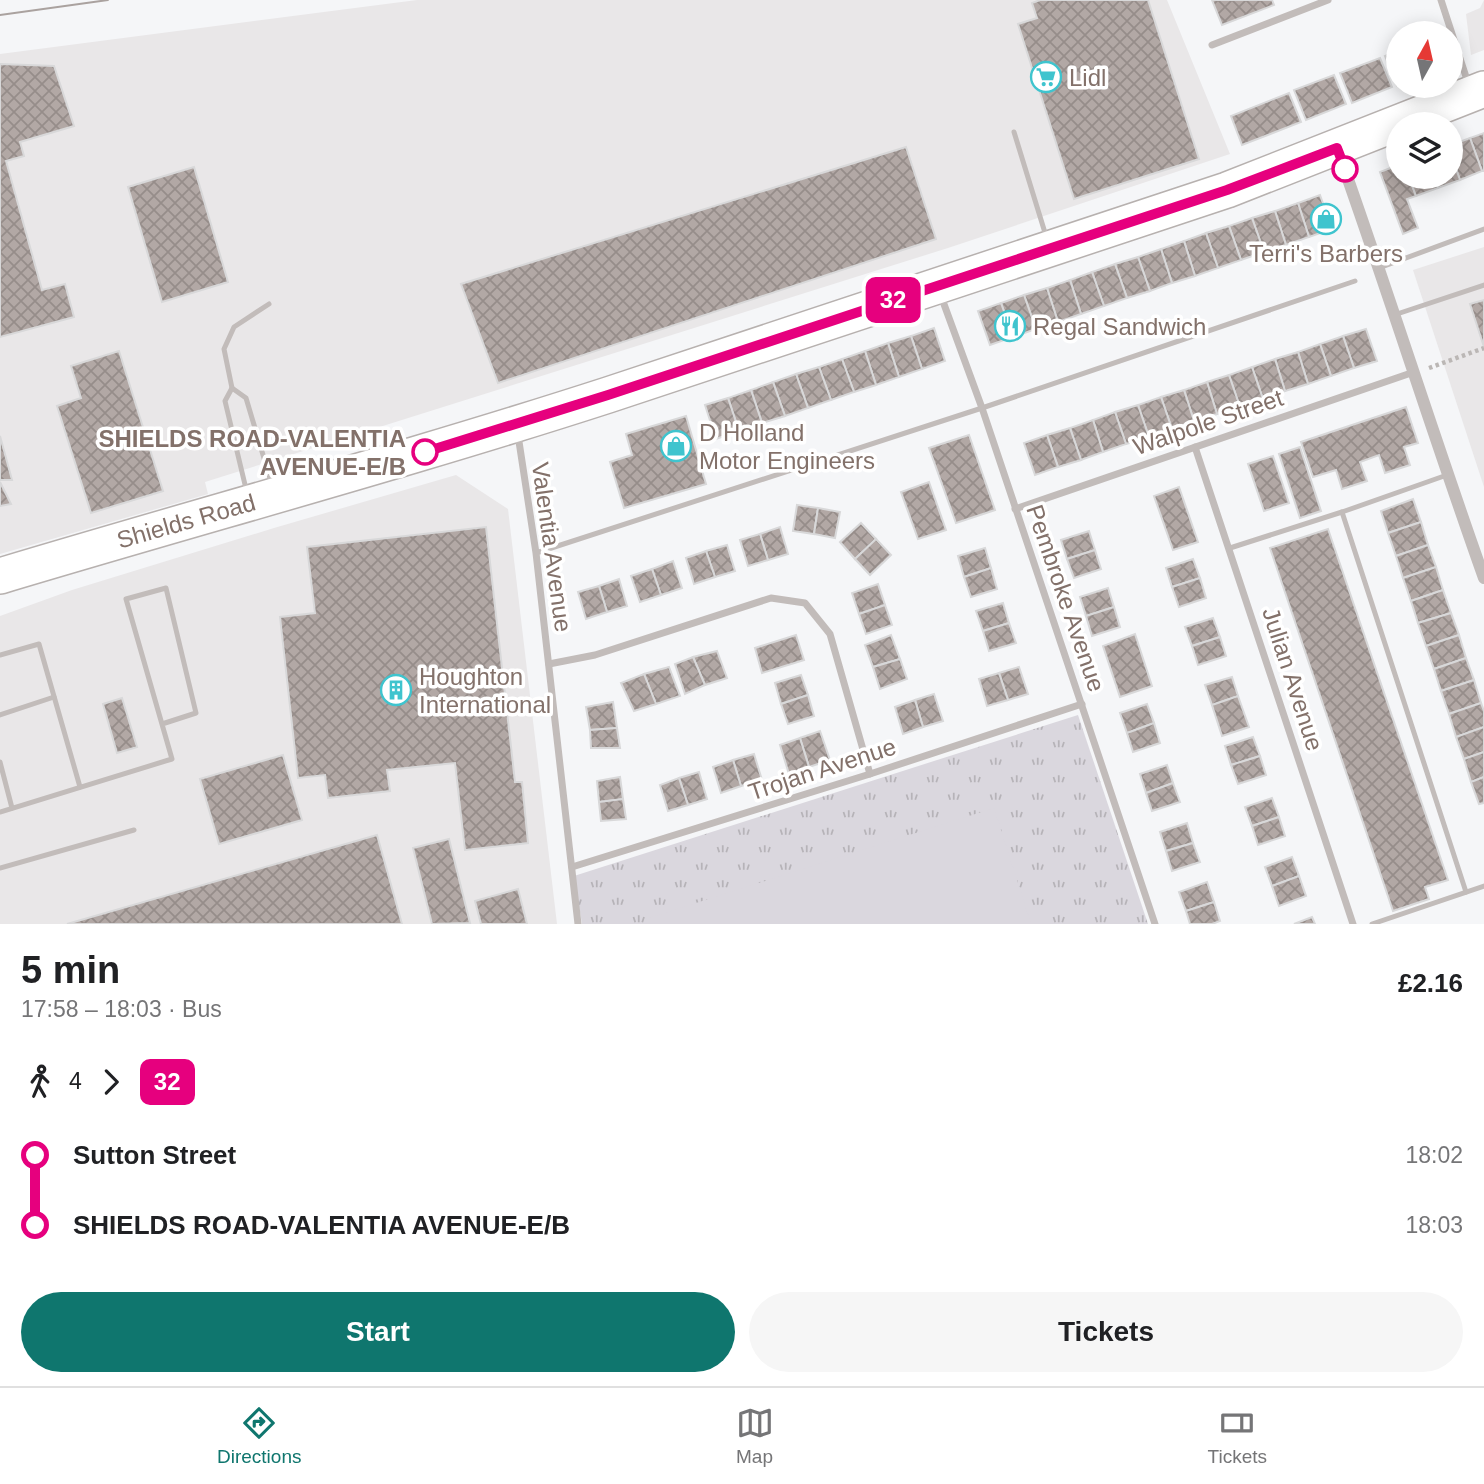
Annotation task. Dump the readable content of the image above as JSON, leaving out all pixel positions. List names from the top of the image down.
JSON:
{
  "streets": {
    "main road": ["Shields Road"],
    "street": [
      "Walpole Street",
      "Valentia Avenue",
      "Pembroke Avenue",
      "Julian Avenue",
      "Trojan Avenue"
    ]
  },
  "crossings": [
    ["Walpole Street", "Pembroke Avenue"],
    ["Walpole Street", "Julian Avenue"],
    ["Shields Road", "Valentia Avenue"],
    ["Shields Road", "Pembroke Avenue"],
    ["Valentia Avenue", "Trojan Avenue"],
    ["Pembroke Avenue", "Trojan Avenue"]
  ],
  "places": {
    "supermarket": ["Lidl"],
    "shop": ["Terri's Barbers", "D Holland Motor Engineers"],
    "restaurant": ["Regal Sandwich"],
    "other": ["SHIELDS ROAD-VALENTIA AVENUE-E/B"],
    "building": ["Houghton International"]
  },
  "lines": ["bus line 32"],
  "north": "top",
  "page": {
    "on_map": "32",
    "heading": ["5 min", "17:58 – 18:03 · Bus", "£2.16"],
    "legs": ["4", "32"],
    "list": [
      {
        "name": "Sutton Street",
        "value": "18:02"
      },
      {
        "name": "SHIELDS ROAD-VALENTIA AVENUE-E/B",
        "value": "18:03"
      }
    ],
    "buttons": ["Start", "Tickets"],
    "tabs": ["Directions", "Map", "Tickets"]
  }
}
